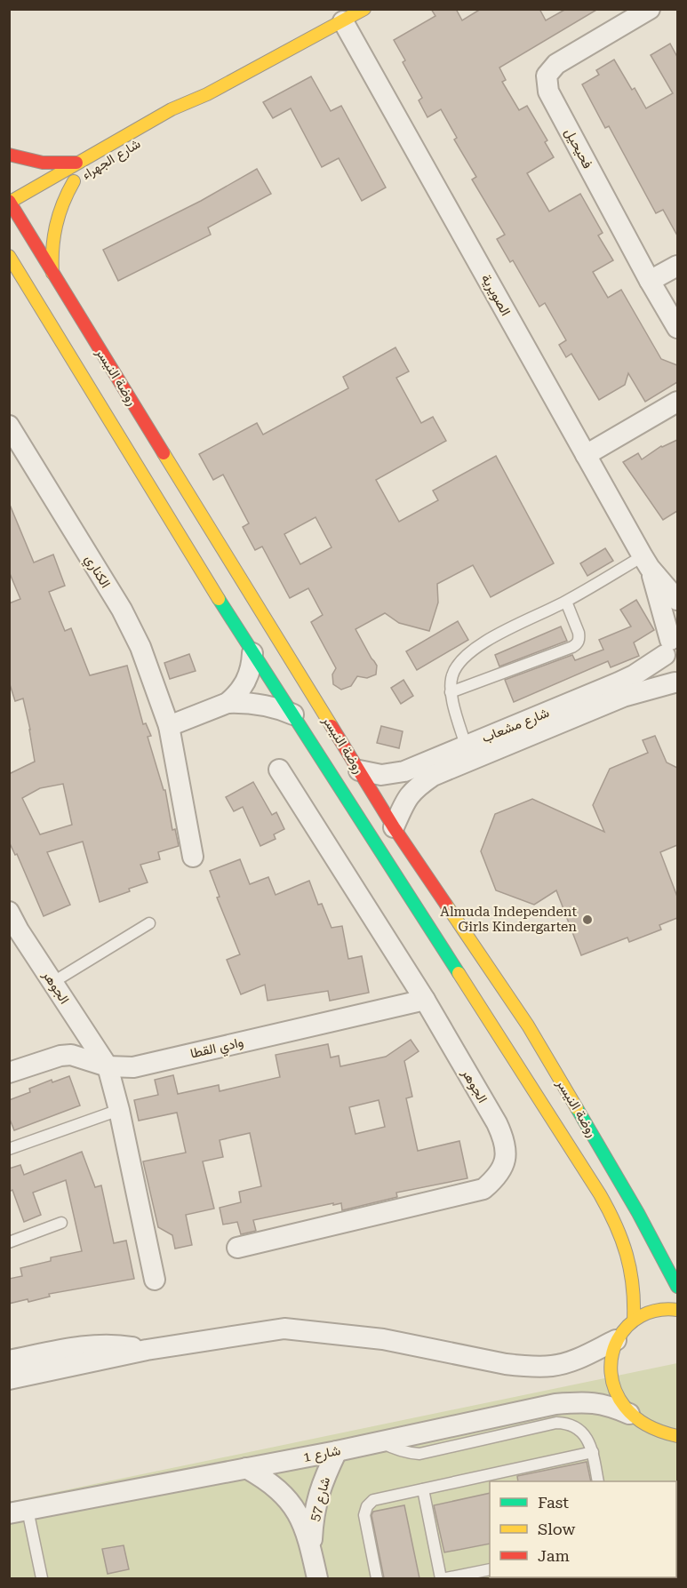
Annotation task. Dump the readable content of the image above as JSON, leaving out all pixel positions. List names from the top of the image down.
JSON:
{
  "streets": {
    "street": [
      "فحيحيل",
      "شارع الجهراء",
      "الصويرية",
      "روضة النيسر",
      "الكناري",
      "شارع مشعاب",
      "الجوهر",
      "وادي القطا",
      "شارع 1",
      "شارع 57"
    ]
  },
  "crossings": [
    ["شارع الجهراء", "الصويرية"],
    ["شارع الجهراء", "روضة النيسر"],
    ["الصويرية", "شارع مشعاب"],
    ["روضة النيسر", "شارع مشعاب"],
    ["الجوهر", "وادي القطا"],
    ["شارع 1", "شارع 57"]
  ],
  "places": ["Almuda Independent Girls Kindergarten"],
  "legend": ["Fast", "Slow", "Jam"]
}
